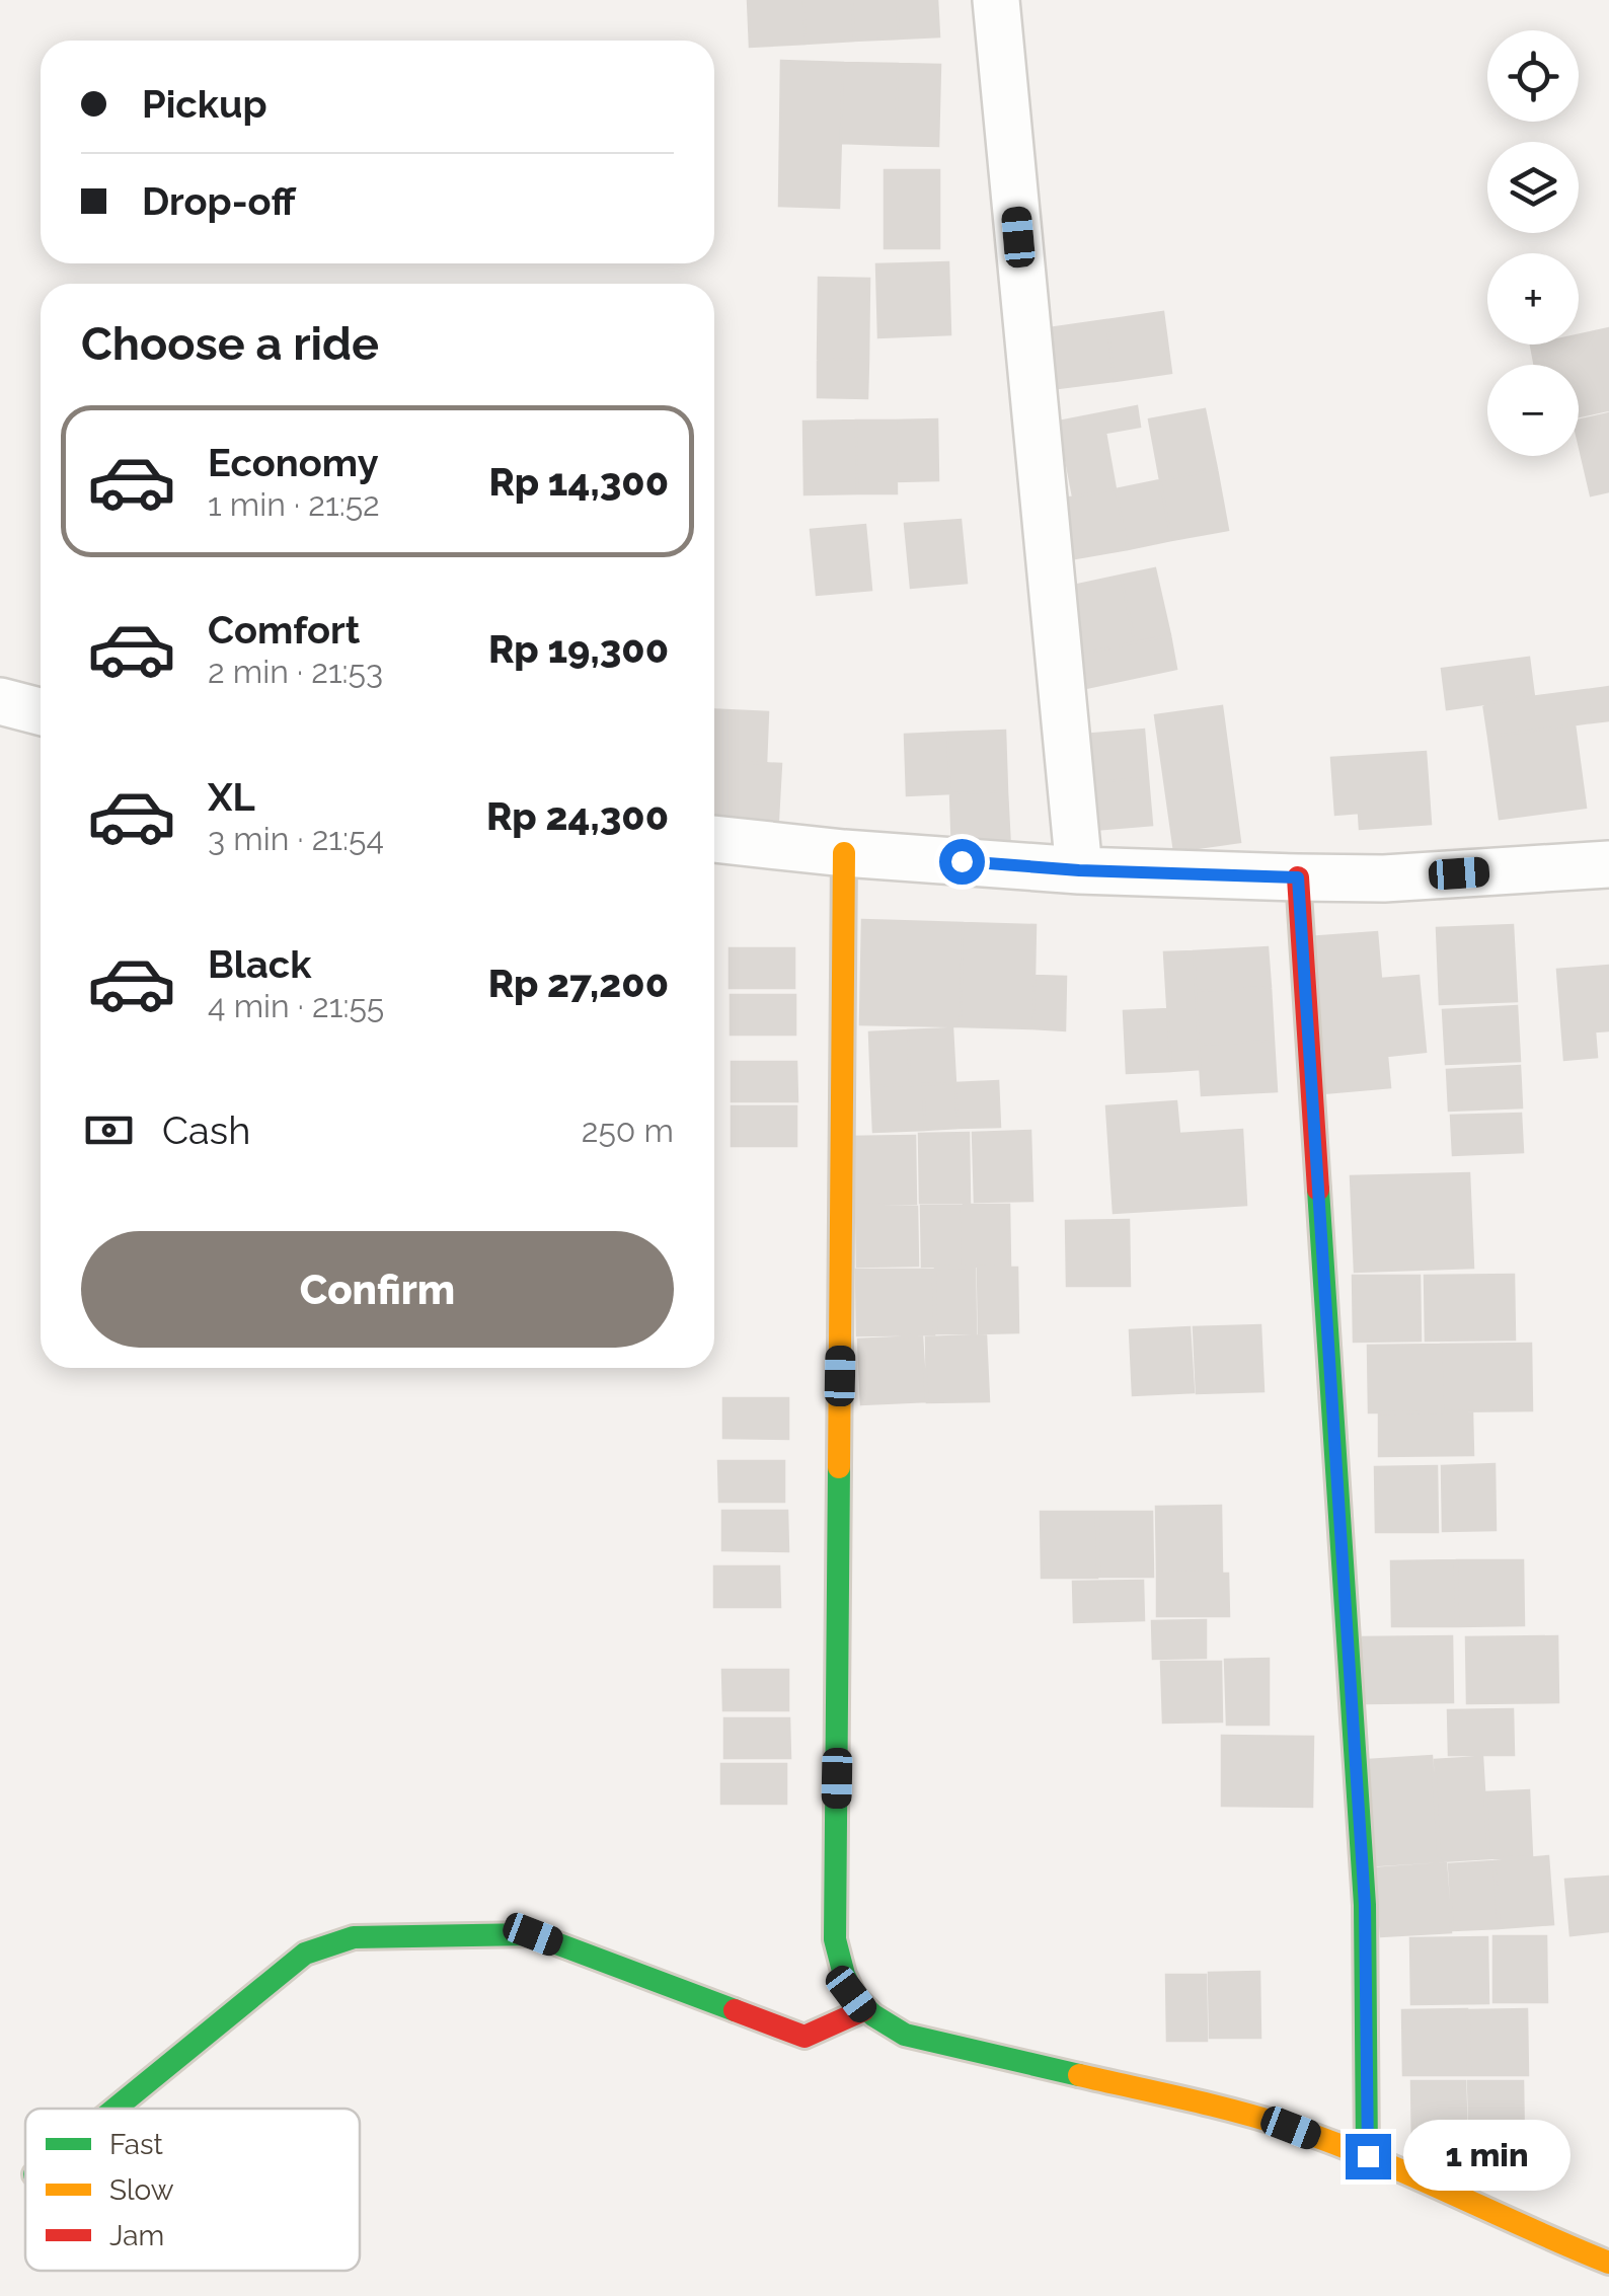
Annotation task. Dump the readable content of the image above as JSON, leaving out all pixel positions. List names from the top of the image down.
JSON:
{
  "legend": ["Fast", "Slow", "Jam"],
  "page": {
    "map_buttons": ["+", "−"],
    "banner": ["Pickup", "Drop-off"],
    "heading": "Choose a ride",
    "list": [
      {
        "name": "Economy",
        "note": "1 min · 21:52",
        "value": "Rp 14,300"
      },
      {
        "name": "Comfort",
        "note": "2 min · 21:53",
        "value": "Rp 19,300"
      },
      {
        "name": "XL",
        "note": "3 min · 21:54",
        "value": "Rp 24,300"
      },
      {
        "name": "Black",
        "note": "4 min · 21:55",
        "value": "Rp 27,200"
      }
    ],
    "pay": ["Cash", "250 m"],
    "buttons": "Confirm",
    "bubble": "1 min"
  }
}
